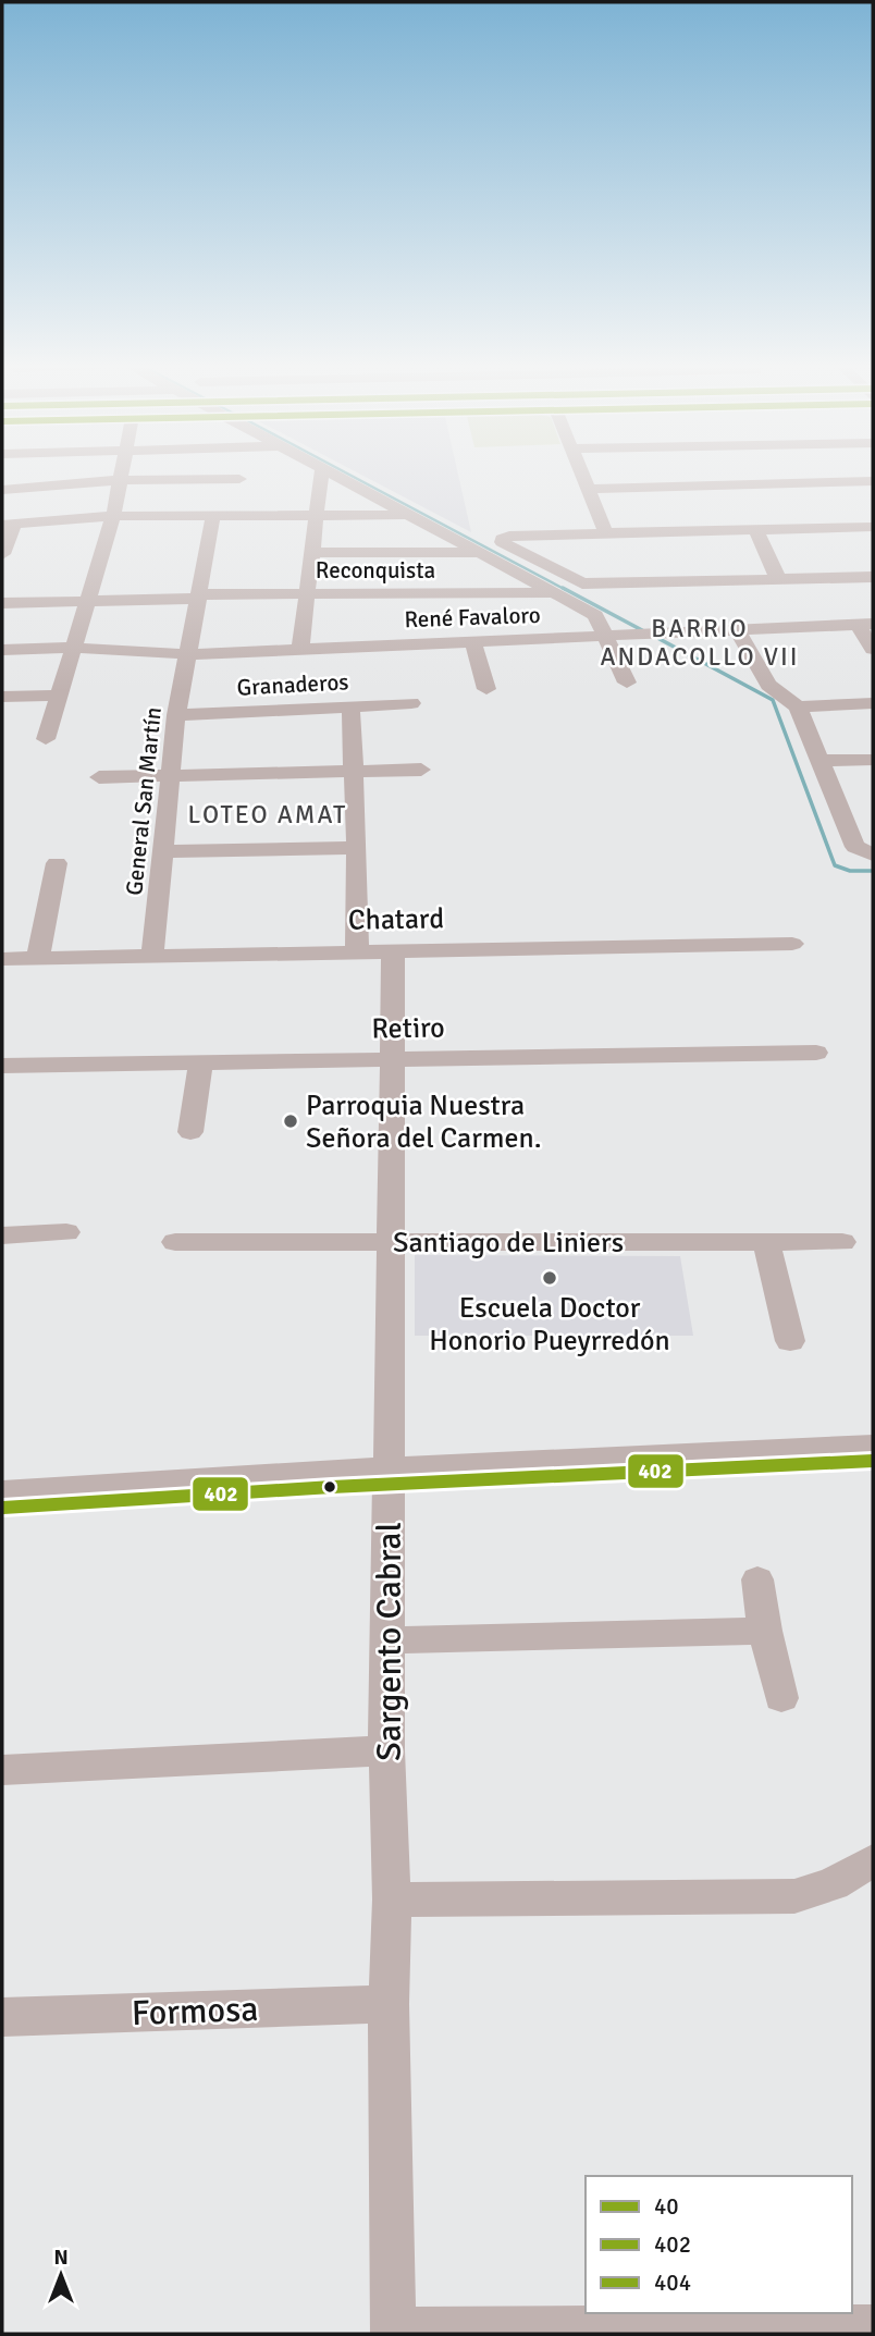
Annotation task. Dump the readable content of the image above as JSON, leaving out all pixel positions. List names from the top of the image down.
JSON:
{
  "streets": {
    "street": [
      "Reconquista",
      "René Favaloro",
      "Granaderos",
      "General San Martín",
      "Chatard",
      "Retiro",
      "Santiago de Liniers",
      "Sargento Cabral",
      "Formosa"
    ]
  },
  "crossings": [
    ["Reconquista", "General San Martín"],
    ["René Favaloro", "General San Martín"],
    ["Granaderos", "General San Martín"],
    ["General San Martín", "Chatard"],
    ["Chatard", "Sargento Cabral"],
    ["Retiro", "Sargento Cabral"],
    ["Santiago de Liniers", "Sargento Cabral"],
    ["Sargento Cabral", "Formosa"]
  ],
  "districts": ["BARRIO ANDACOLLO VII", "LOTEO AMAT"],
  "places": ["Parroquia Nuestra Señora del Carmen.", "Escuela Doctor Honorio Pueyrredón"],
  "lines": ["transit line 402"],
  "legend": ["40", "402", "404"],
  "north": "top"
}
